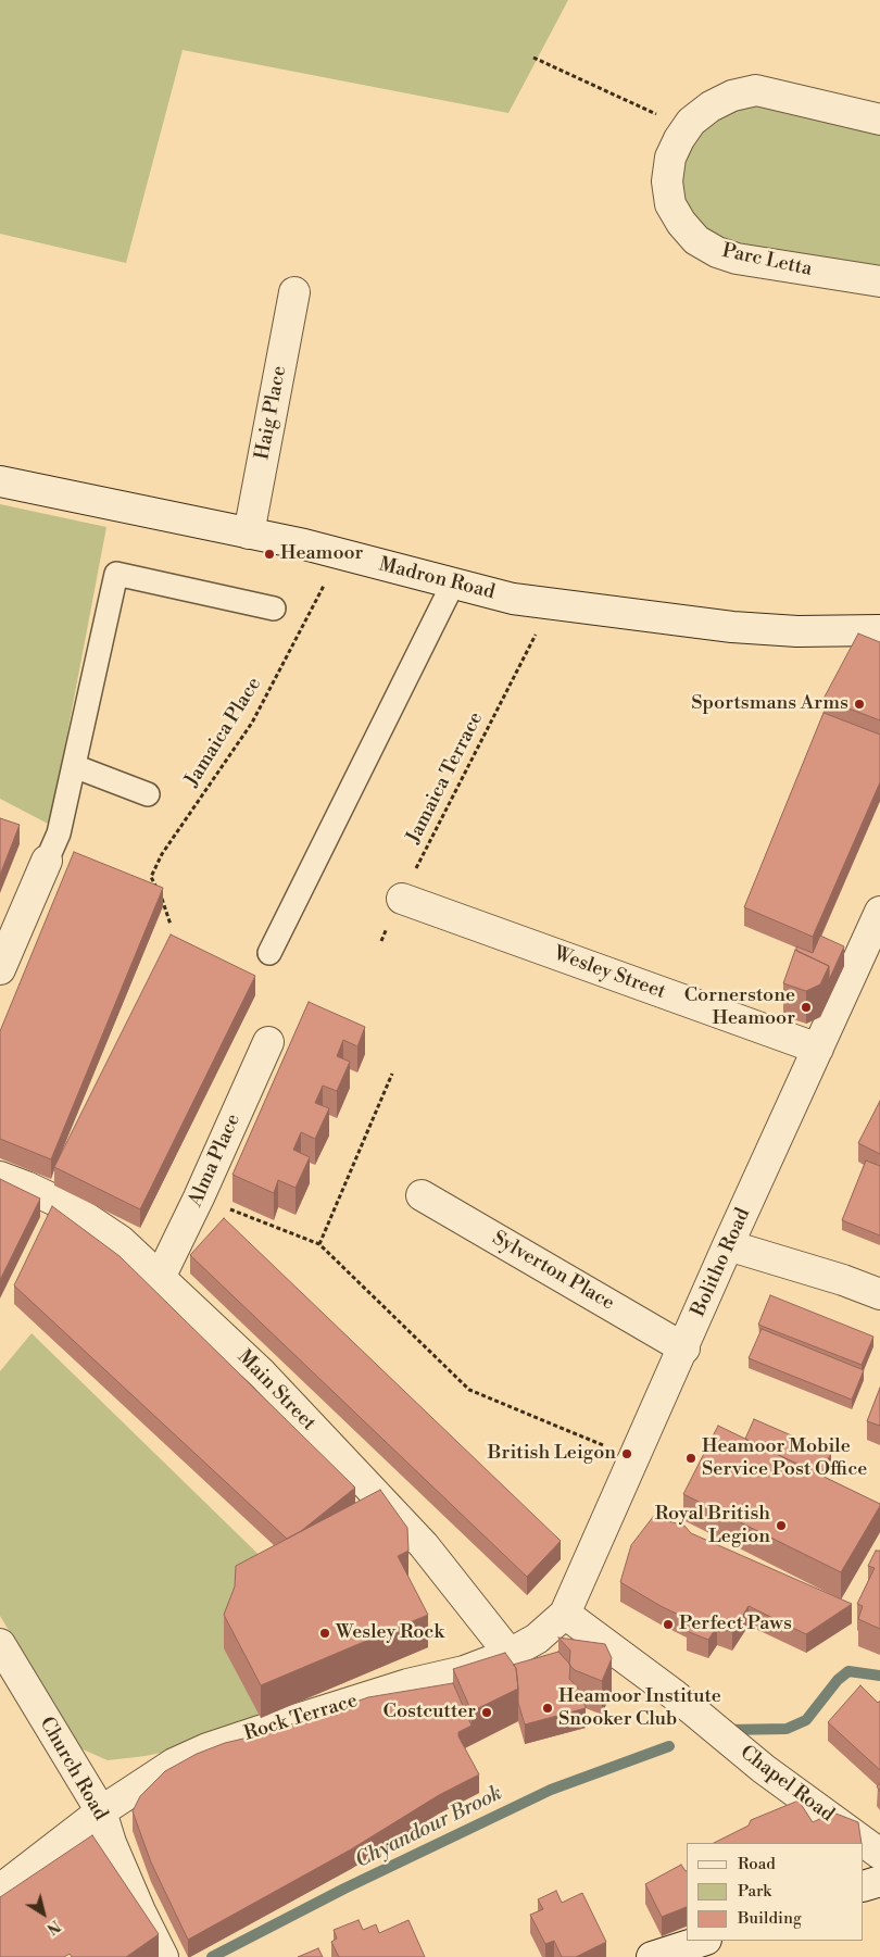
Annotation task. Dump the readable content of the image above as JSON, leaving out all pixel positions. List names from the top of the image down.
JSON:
{
  "streets": {
    "street": [
      "Parc Letta",
      "Haig Place",
      "Madron Road",
      "Wesley Street",
      "Alma Place",
      "Bolitho Road",
      "Sylverton Place",
      "Main Street",
      "Rock Terrace",
      "Church Road",
      "Chapel Road"
    ],
    "path": ["Jamaica Place", "Jamaica Terrace"]
  },
  "crossings": [
    ["Haig Place", "Madron Road"],
    ["Madron Road", "Jamaica Place"],
    ["Jamaica Terrace", "Wesley Street"],
    ["Wesley Street", "Bolitho Road"],
    ["Alma Place", "Main Street"],
    ["Bolitho Road", "Sylverton Place"],
    ["Bolitho Road", "Rock Terrace"],
    ["Bolitho Road", "Chapel Road"],
    ["Main Street", "Rock Terrace"],
    ["Rock Terrace", "Church Road"],
    ["Rock Terrace", "Chapel Road"]
  ],
  "water": ["Chyandour Brook"],
  "places": [
    "Heamoor",
    "Sportsmans Arms",
    "Cornerstone Heamoor",
    "British Leigon",
    "Heamoor Mobile Service Post Office",
    "Royal British Legion",
    "Perfect Paws",
    "Wesley Rock",
    "Heamoor Institute Snooker Club",
    "Costcutter"
  ],
  "legend": ["Road", "Park", "Building"],
  "north": "bottom right"
}
